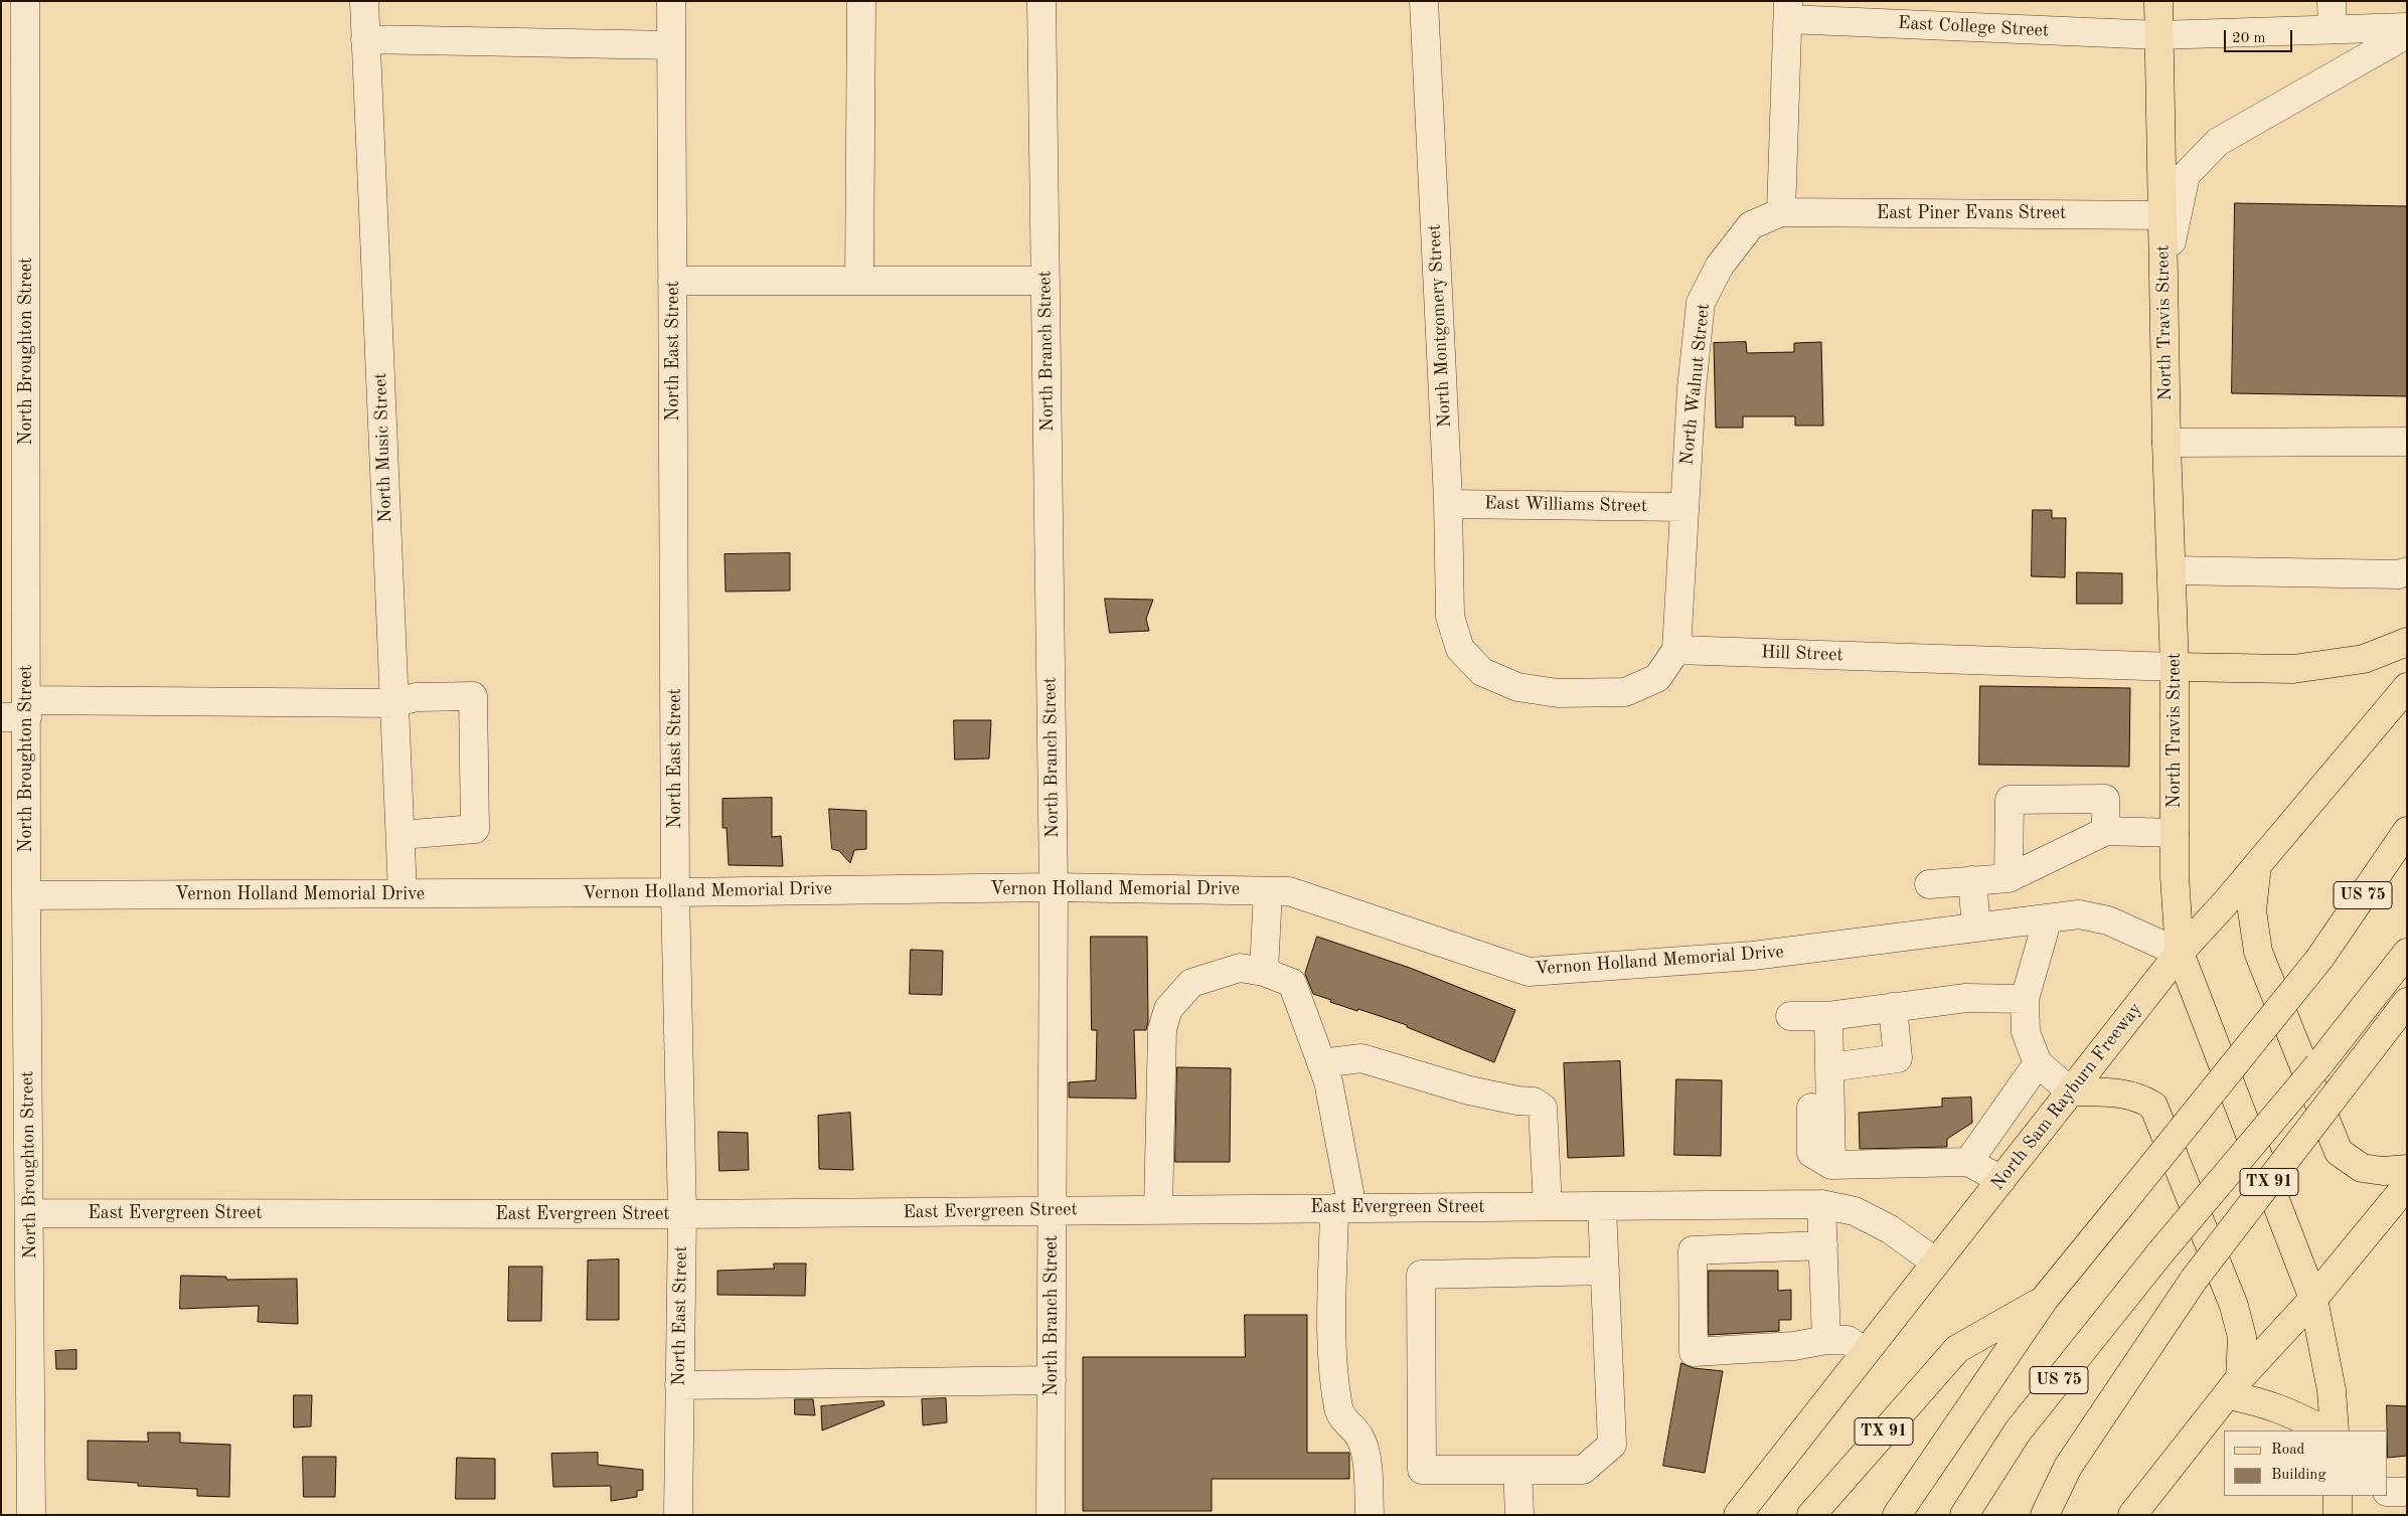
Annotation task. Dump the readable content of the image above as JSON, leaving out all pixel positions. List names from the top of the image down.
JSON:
{
  "streets": {
    "main road": [
      "North Travis Street",
      "US 75",
      "North Sam Rayburn Freeway",
      "TX 91"
    ],
    "street": [
      "East College Street",
      "East Piner Evans Street",
      "North Montgomery Street",
      "North Broughton Street",
      "North East Street",
      "North Branch Street",
      "North Walnut Street",
      "North Music Street",
      "East Williams Street",
      "Hill Street",
      "Vernon Holland Memorial Drive",
      "East Evergreen Street"
    ]
  },
  "crossings": [
    ["East College Street", "North Travis Street"],
    ["East Piner Evans Street", "North Travis Street"],
    ["East Piner Evans Street", "North Walnut Street"],
    ["North Travis Street", "Hill Street"],
    ["North Travis Street", "Vernon Holland Memorial Drive"],
    ["North Travis Street", "North Sam Rayburn Freeway"],
    ["North Montgomery Street", "North Walnut Street"],
    ["North Montgomery Street", "East Williams Street"],
    ["North Montgomery Street", "Hill Street"],
    ["North Broughton Street", "Vernon Holland Memorial Drive"],
    ["North Broughton Street", "East Evergreen Street"],
    ["North East Street", "Vernon Holland Memorial Drive"],
    ["North East Street", "East Evergreen Street"],
    ["North Branch Street", "Vernon Holland Memorial Drive"],
    ["North Branch Street", "East Evergreen Street"],
    ["North Walnut Street", "East Williams Street"],
    ["North Walnut Street", "Hill Street"],
    ["North Music Street", "Vernon Holland Memorial Drive"],
    ["Vernon Holland Memorial Drive", "North Sam Rayburn Freeway"],
    ["US 75", "TX 91"],
    ["North Sam Rayburn Freeway", "East Evergreen Street"]
  ],
  "legend": ["Road", "Building"],
  "scale_bar": "20 m"
}
